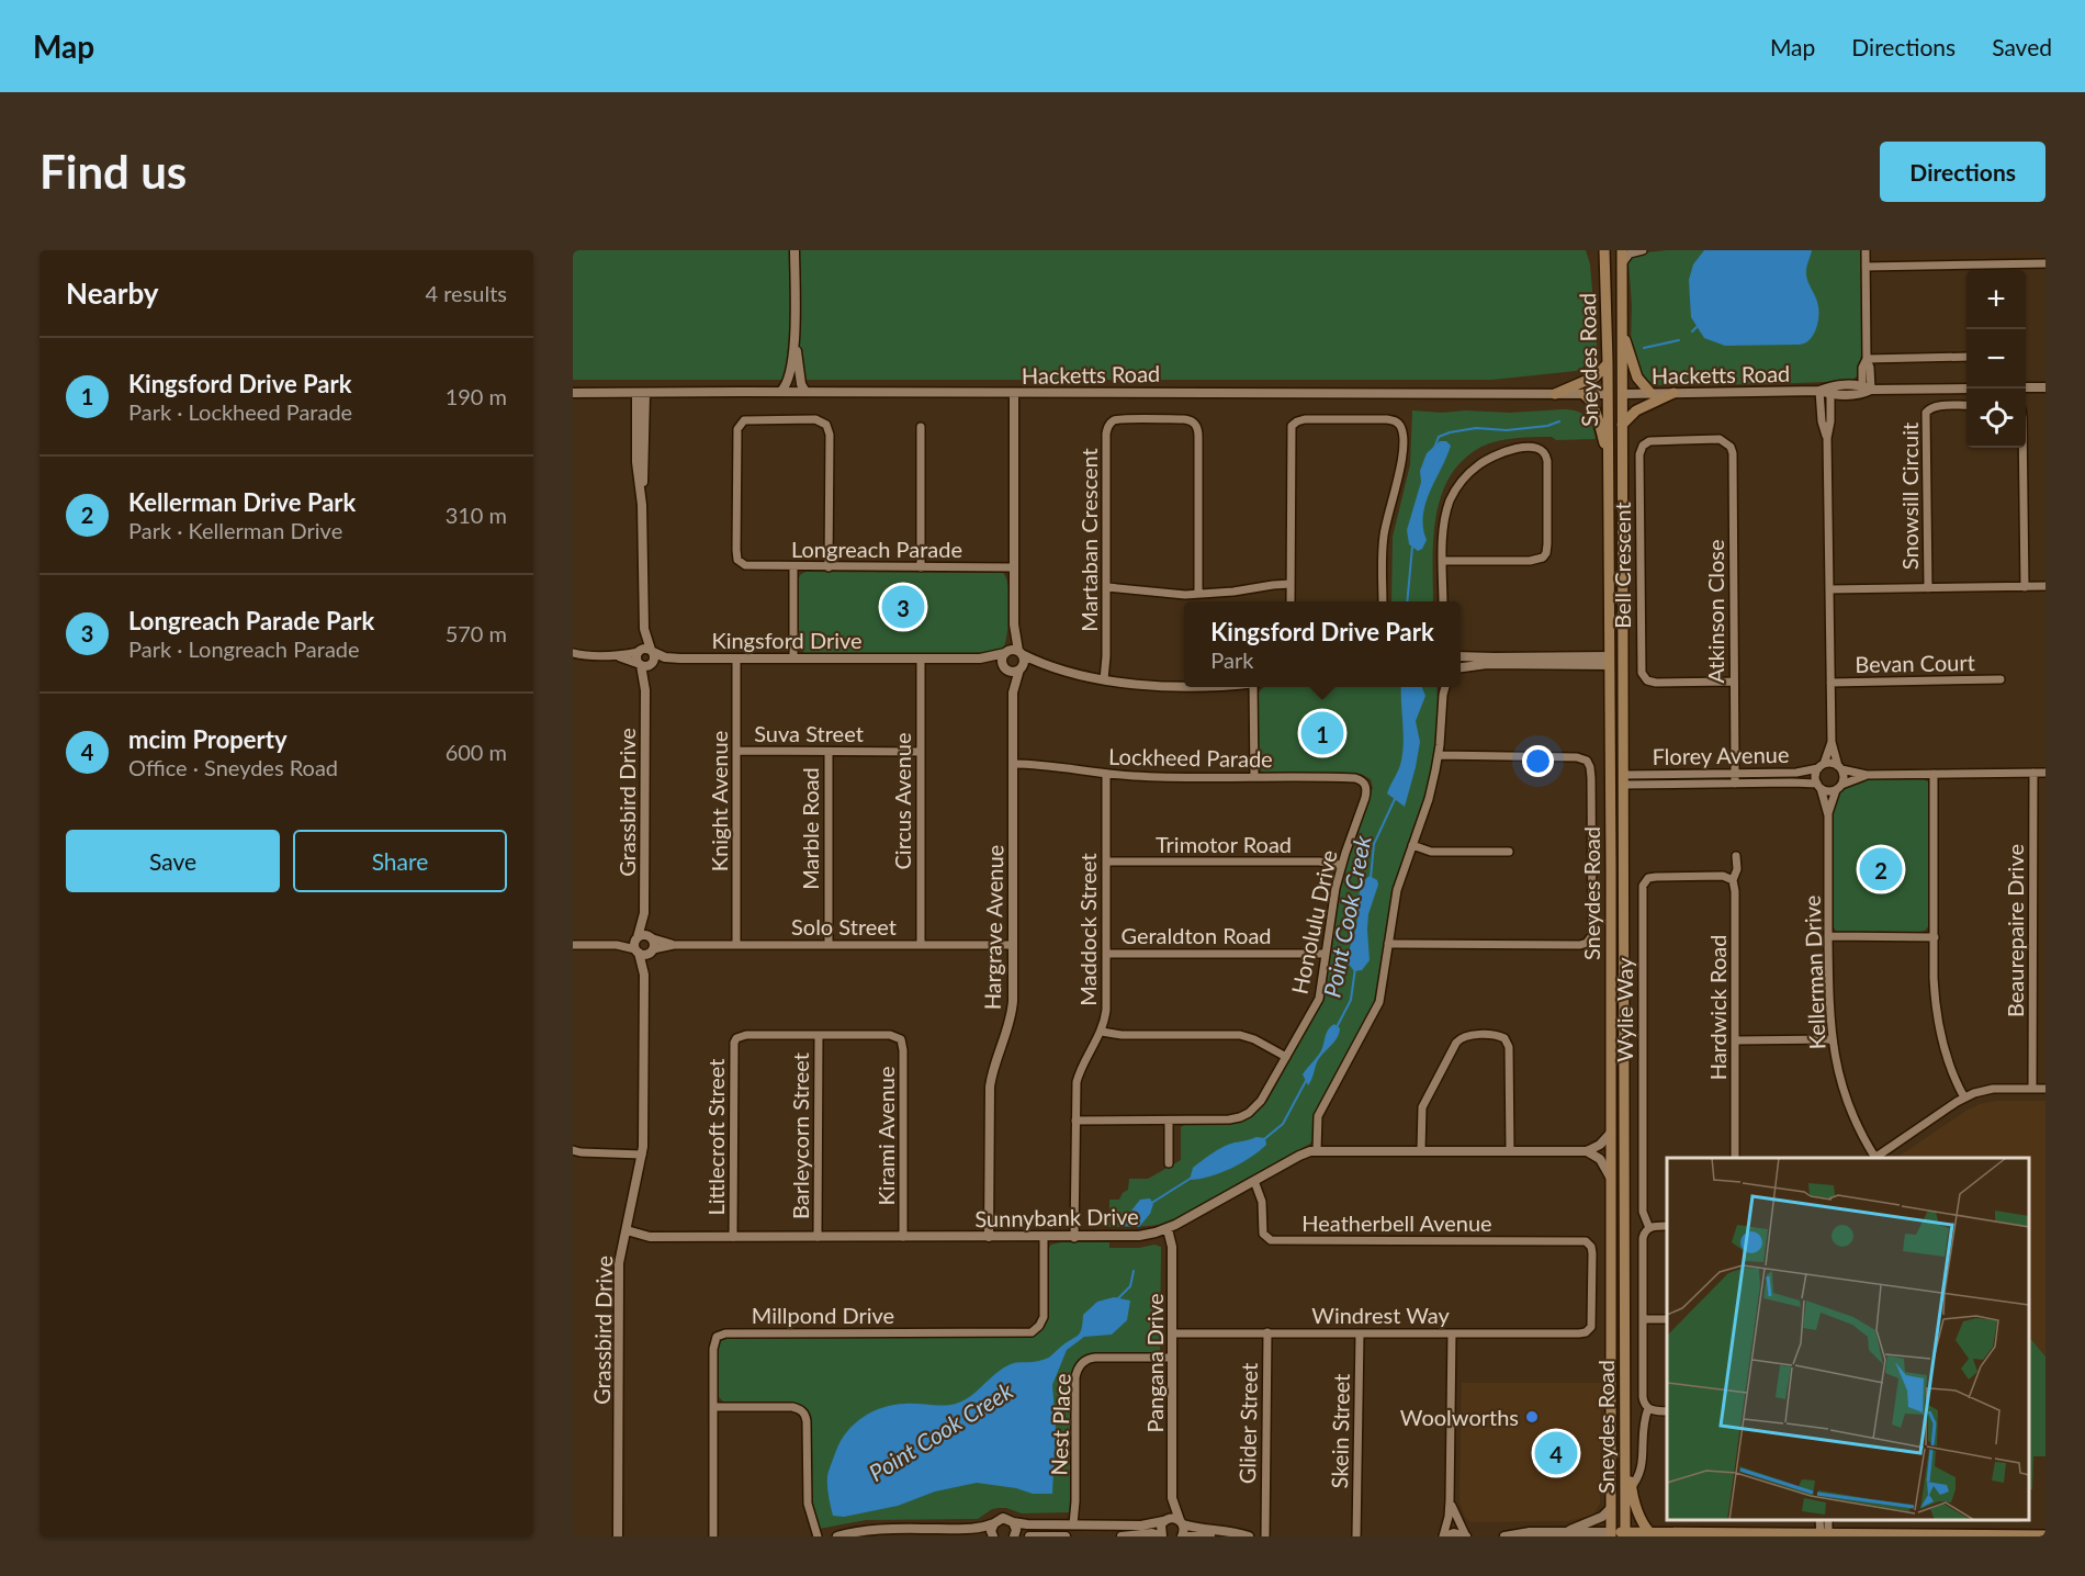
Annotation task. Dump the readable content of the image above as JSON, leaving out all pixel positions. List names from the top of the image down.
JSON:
{
  "streets": {
    "main road": ["Sneydes Road"],
    "street": [
      "Hacketts Road",
      "Snowsill Circuit",
      "Martaban Crescent",
      "Longreach Parade",
      "Bell Crescent",
      "Atkinson Close",
      "Kingsford Drive",
      "Bevan Court",
      "Suva Street",
      "Florey Avenue",
      "Lockheed Parade",
      "Knight Avenue",
      "Circus Avenue",
      "Grassbird Drive",
      "Marble Road",
      "Trimotor Road",
      "Honolulu Drive",
      "Solo Street",
      "Hargrave Avenue",
      "Maddock Street",
      "Beaurepaire Drive",
      "Geraldton Road",
      "Kellerman Drive",
      "Hardwick Road",
      "Wylie Way",
      "Barleycorn Street",
      "Kirami Avenue",
      "Littlecroft Street",
      "Sunnybank Drive",
      "Heatherbell Avenue",
      "Millpond Drive",
      "Windrest Way",
      "Pangana Drive",
      "Glider Street",
      "Nest Place",
      "Skein Street"
    ]
  },
  "crossings": [
    ["Sneydes Road", "Hacketts Road"],
    ["Sneydes Road", "Florey Avenue"],
    ["Hacketts Road", "Grassbird Drive"],
    ["Bell Crescent", "Atkinson Close"],
    ["Atkinson Close", "Florey Avenue"],
    ["Kingsford Drive", "Knight Avenue"],
    ["Kingsford Drive", "Circus Avenue"],
    ["Kingsford Drive", "Grassbird Drive"],
    ["Kingsford Drive", "Hargrave Avenue"],
    ["Suva Street", "Knight Avenue"],
    ["Suva Street", "Circus Avenue"],
    ["Suva Street", "Marble Road"],
    ["Florey Avenue", "Kellerman Drive"],
    ["Lockheed Parade", "Honolulu Drive"],
    ["Lockheed Parade", "Hargrave Avenue"],
    ["Lockheed Parade", "Maddock Street"],
    ["Knight Avenue", "Solo Street"],
    ["Circus Avenue", "Solo Street"],
    ["Grassbird Drive", "Solo Street"],
    ["Grassbird Drive", "Sunnybank Drive"],
    ["Marble Road", "Solo Street"],
    ["Trimotor Road", "Honolulu Drive"],
    ["Trimotor Road", "Maddock Street"],
    ["Honolulu Drive", "Maddock Street"],
    ["Honolulu Drive", "Geraldton Road"],
    ["Solo Street", "Hargrave Avenue"],
    ["Hargrave Avenue", "Sunnybank Drive"],
    ["Maddock Street", "Geraldton Road"],
    ["Maddock Street", "Sunnybank Drive"],
    ["Hardwick Road", "Wylie Way"],
    ["Barleycorn Street", "Kirami Avenue"],
    ["Barleycorn Street", "Littlecroft Street"],
    ["Barleycorn Street", "Sunnybank Drive"],
    ["Kirami Avenue", "Littlecroft Street"],
    ["Kirami Avenue", "Sunnybank Drive"],
    ["Littlecroft Street", "Sunnybank Drive"],
    ["Sunnybank Drive", "Heatherbell Avenue"],
    ["Sunnybank Drive", "Millpond Drive"],
    ["Sunnybank Drive", "Pangana Drive"],
    ["Heatherbell Avenue", "Windrest Way"],
    ["Windrest Way", "Pangana Drive"],
    ["Windrest Way", "Glider Street"],
    ["Windrest Way", "Skein Street"],
    ["Pangana Drive", "Nest Place"]
  ],
  "water": ["Point Cook Creek"],
  "places": ["Woolworths"],
  "page": {
    "header": "Map",
    "nav": ["Map", "Directions", "Saved"],
    "buttons": [
      "Directions",
      ["Save", "Share"]
    ],
    "title": "Find us",
    "heading": ["Nearby", "4 results"],
    "map_buttons": ["+", "−"],
    "list": [
      {
        "mark": "1",
        "name": "Kingsford Drive Park",
        "note": "Park · Lockheed Parade",
        "value": "190 m"
      },
      {
        "mark": "2",
        "name": "Kellerman Drive Park",
        "note": "Park · Kellerman Drive",
        "value": "310 m"
      },
      {
        "mark": "3",
        "name": "Longreach Parade Park",
        "note": "Park · Longreach Parade",
        "value": "570 m"
      },
      {
        "mark": "4",
        "name": "mcim Property",
        "note": "Office · Sneydes Road",
        "value": "600 m"
      }
    ],
    "pins": [
      "3",
      "1",
      "2",
      "4"
    ],
    "popup": ["Kingsford Drive Park", "Park"]
  }
}
